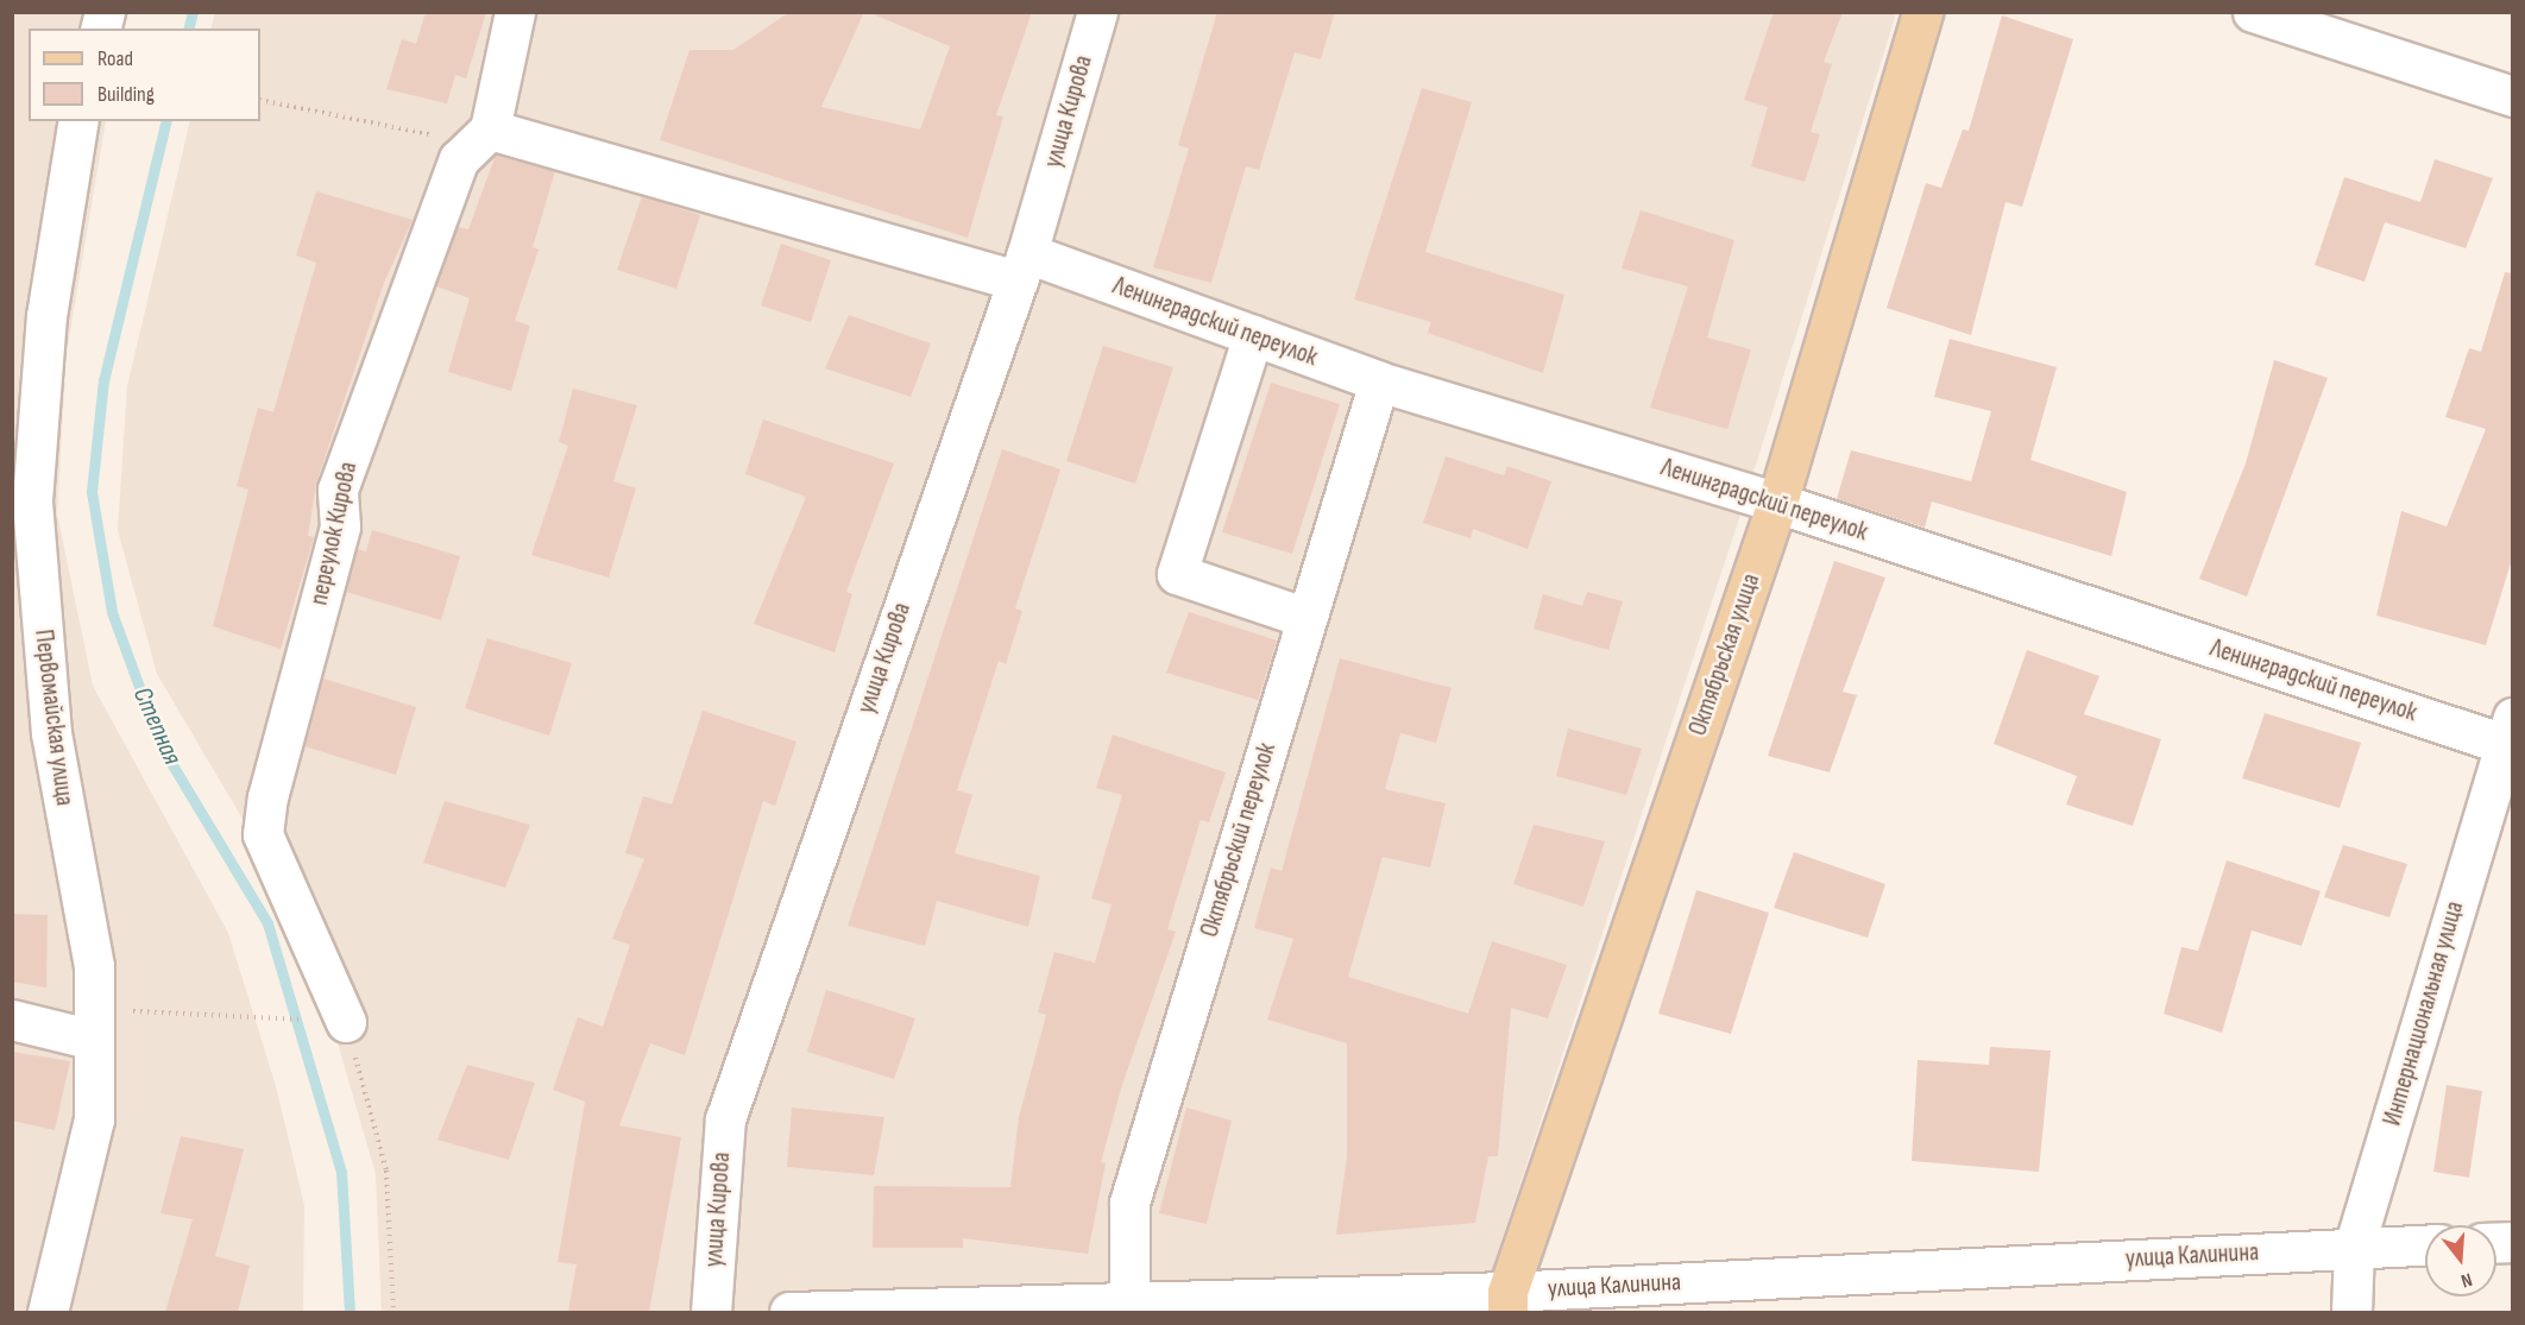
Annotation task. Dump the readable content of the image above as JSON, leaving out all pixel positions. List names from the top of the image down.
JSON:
{
  "streets": {
    "main road": ["Октябрьская улица"],
    "street": [
      "улица Кирова",
      "Ленинградский переулок",
      "переулок Кирова",
      "Первомайская улица",
      "Октябрьский переулок",
      "Интернациональная улица",
      "улица Калинина"
    ]
  },
  "crossings": [
    ["улица Кирова", "Ленинградский переулок"],
    ["Ленинградский переулок", "переулок Кирова"],
    ["Ленинградский переулок", "Октябрьская улица"],
    ["Ленинградский переулок", "Октябрьский переулок"],
    ["Ленинградский переулок", "Интернациональная улица"],
    ["Октябрьская улица", "улица Калинина"],
    ["Октябрьский переулок", "улица Калинина"],
    ["Интернациональная улица", "улица Калинина"]
  ],
  "water": ["Степная"],
  "legend": ["Road", "Building"],
  "north": "bottom"
}
